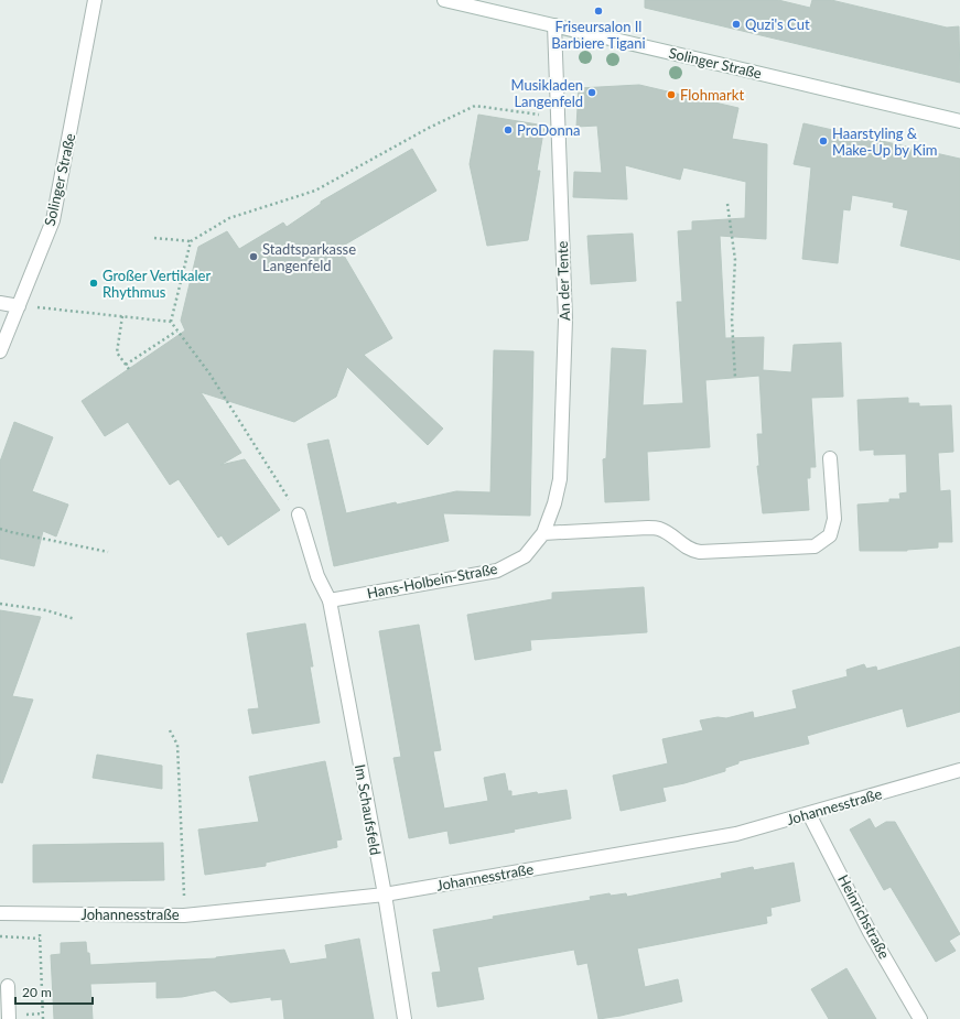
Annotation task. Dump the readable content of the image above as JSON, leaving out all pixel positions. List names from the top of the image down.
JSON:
{
  "streets": {
    "street": [
      "Solinger Straße",
      "An der Tente",
      "Hans-Holbein-Straße",
      "Johannesstraße",
      "Im Schaufsfeld",
      "Heinrichstraße"
    ]
  },
  "crossings": [
    ["Solinger Straße", "An der Tente"],
    ["An der Tente", "Hans-Holbein-Straße"],
    ["Hans-Holbein-Straße", "Im Schaufsfeld"],
    ["Johannesstraße", "Im Schaufsfeld"],
    ["Johannesstraße", "Heinrichstraße"]
  ],
  "places": [
    "Friseursalon Il Barbiere Tigani",
    "Quzi's Cut",
    "Musikladen Langenfeld",
    "Flohmarkt",
    "ProDonna",
    "Haarstyling & Make-Up by Kim",
    "Stadtsparkasse Langenfeld",
    "Großer Vertikaler Rhythmus"
  ],
  "scale_bar": "20 m"
}
